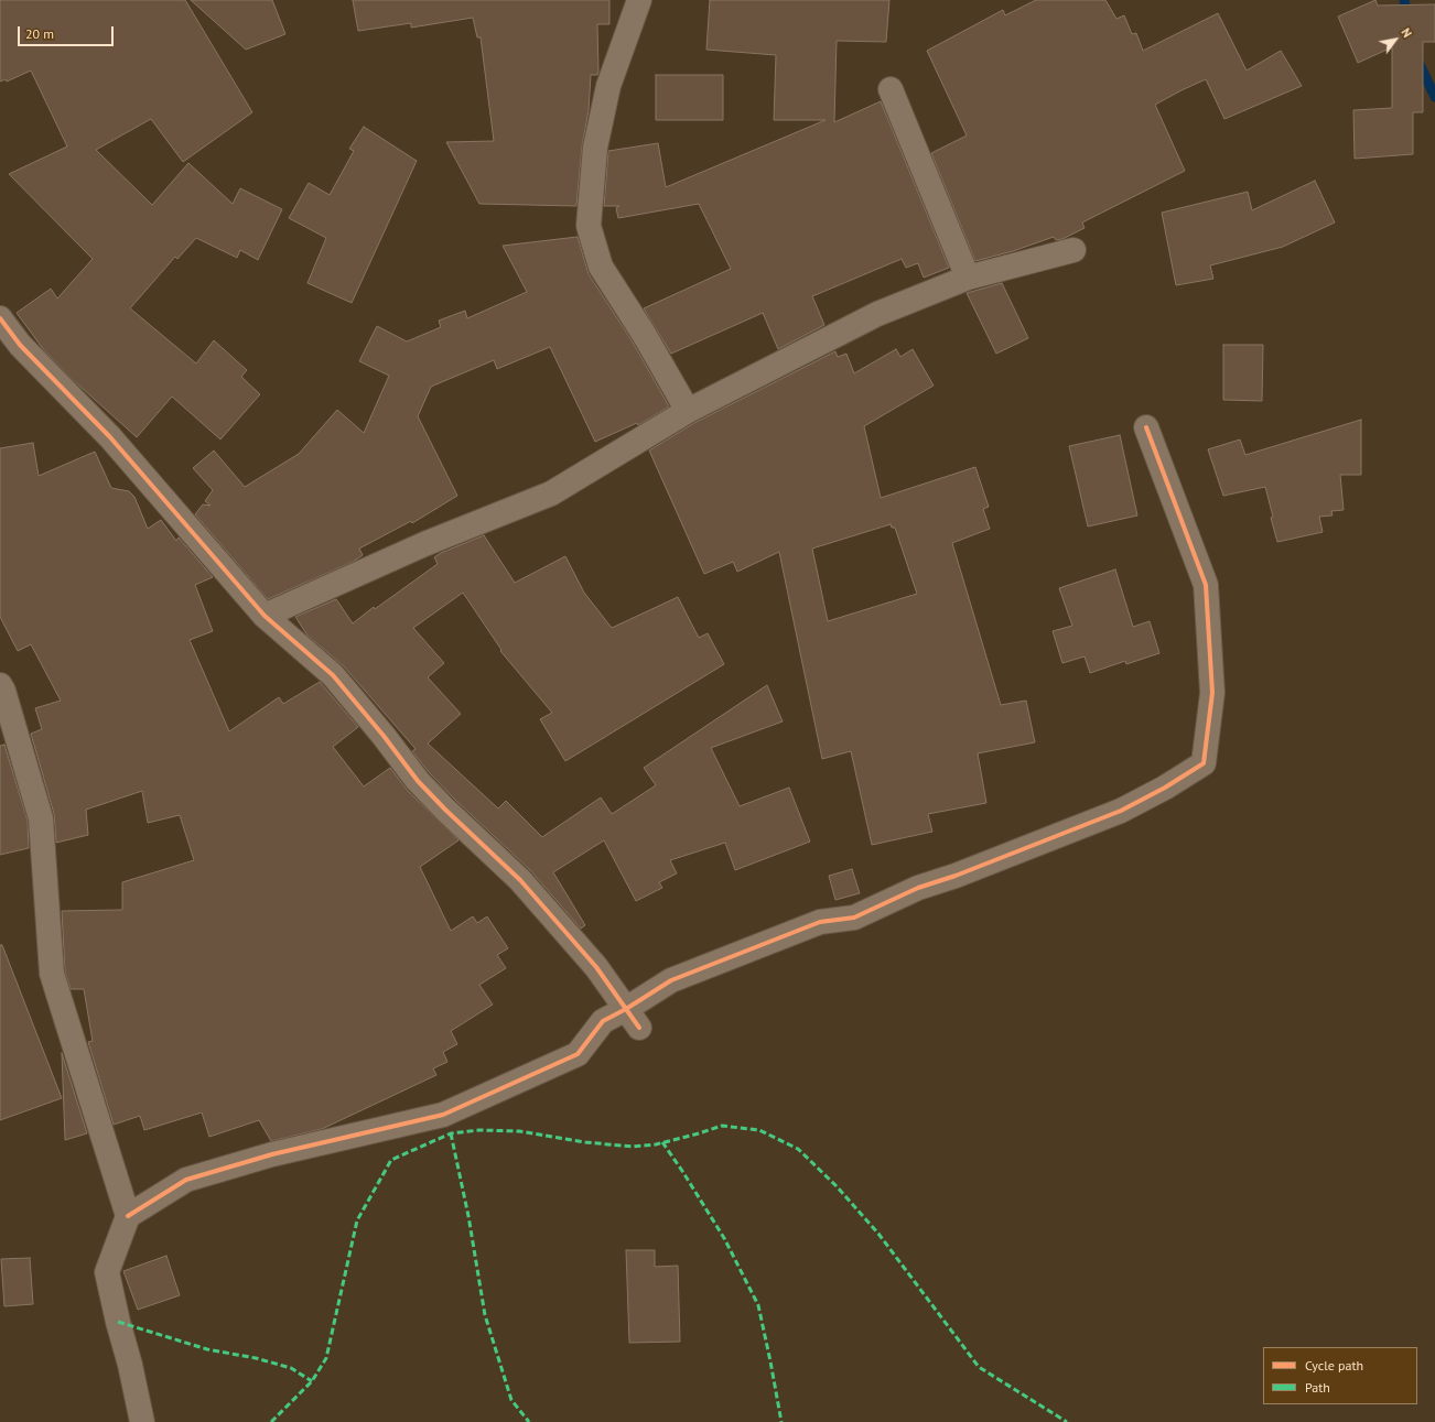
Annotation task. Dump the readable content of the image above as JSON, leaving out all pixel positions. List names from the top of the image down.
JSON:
{
  "legend": ["Cycle path", "Path"],
  "scale_bar": "20 m",
  "north": "top right"
}
